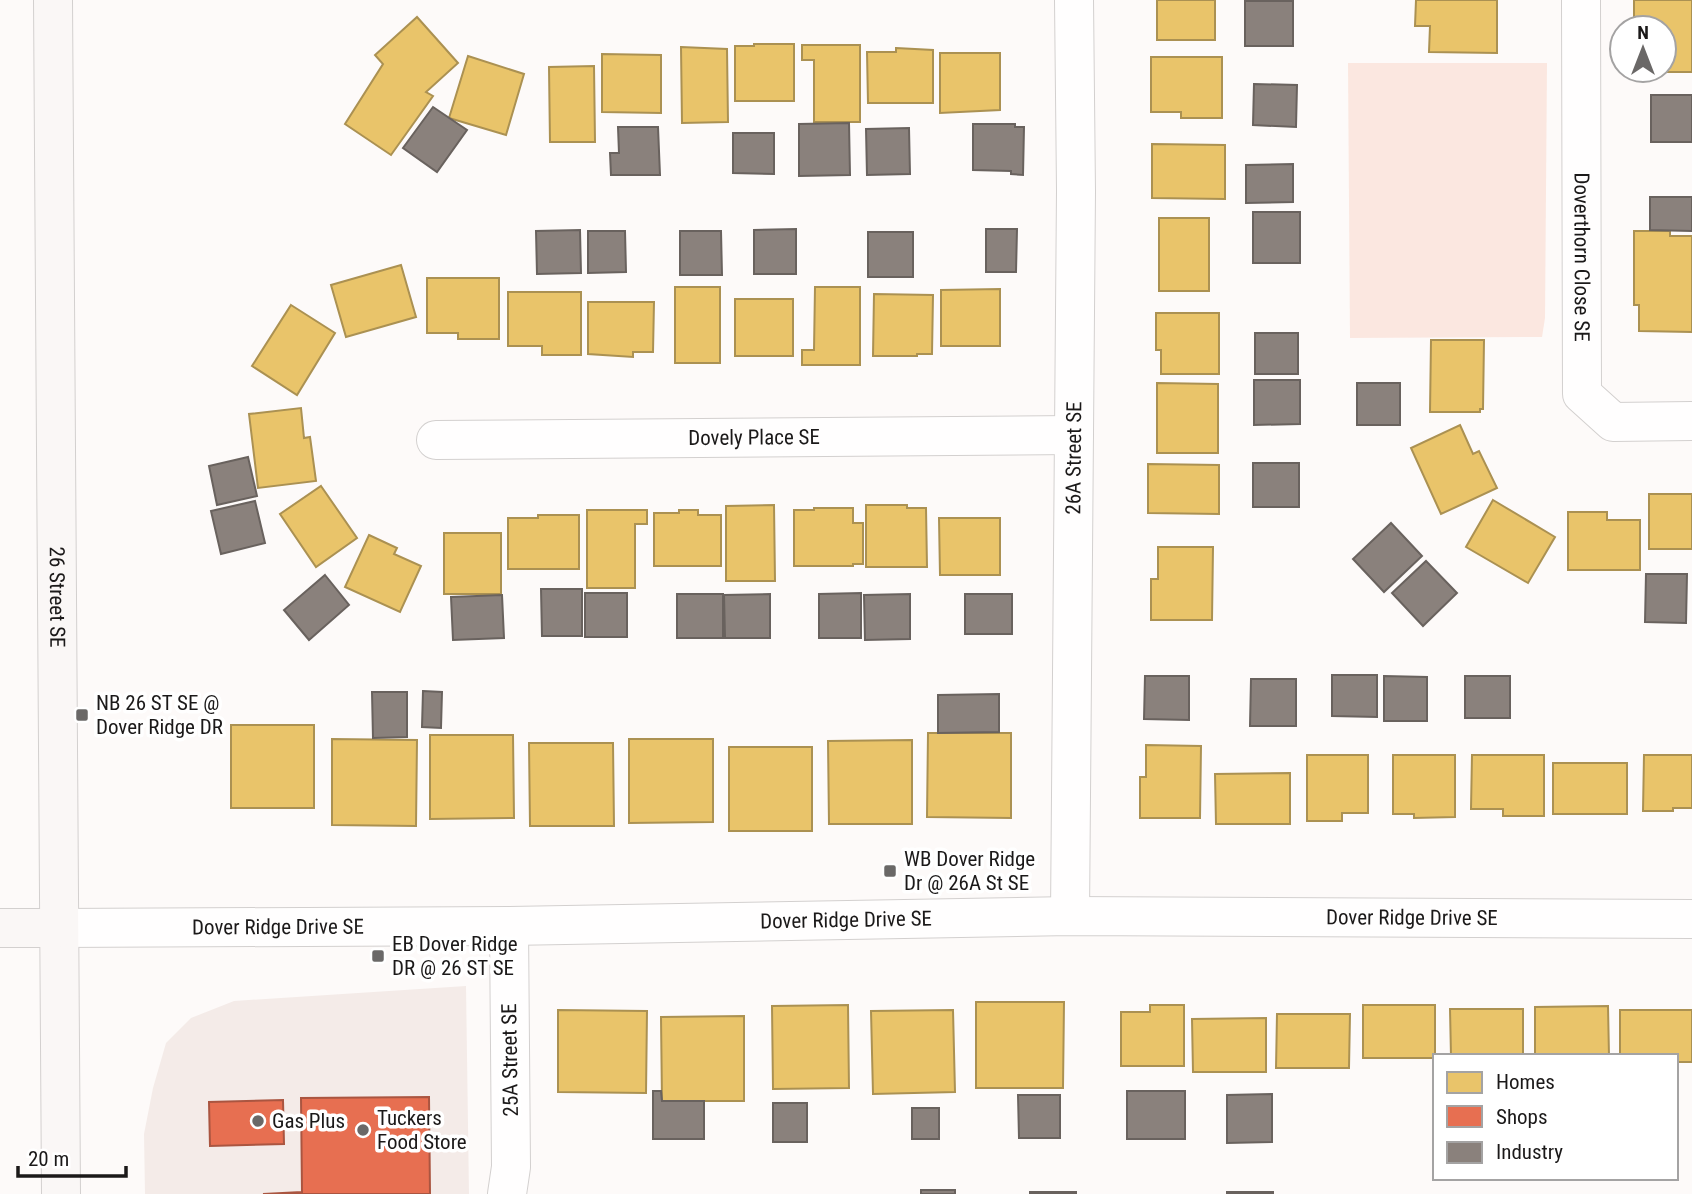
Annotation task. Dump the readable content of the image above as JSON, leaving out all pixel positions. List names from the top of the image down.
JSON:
{
  "streets": {
    "street": [
      "Doverthorn Close SE",
      "Dovely Place SE",
      "26A Street SE",
      "26 Street SE",
      "Dover Ridge Drive SE",
      "25A Street SE"
    ]
  },
  "crossings": [
    ["Dovely Place SE", "26A Street SE"],
    ["26A Street SE", "Dover Ridge Drive SE"],
    ["26 Street SE", "Dover Ridge Drive SE"],
    ["Dover Ridge Drive SE", "25A Street SE"]
  ],
  "places": {
    "transit": ["NB 26 ST SE @ Dover Ridge DR", "WB Dover Ridge Dr @ 26A St SE", "EB Dover Ridge DR @ 26 ST SE"],
    "other": ["Gas Plus", "Tuckers Food Store"]
  },
  "legend": ["Homes", "Shops", "Industry"],
  "scale_bar": "20 m",
  "north": "top"
}
